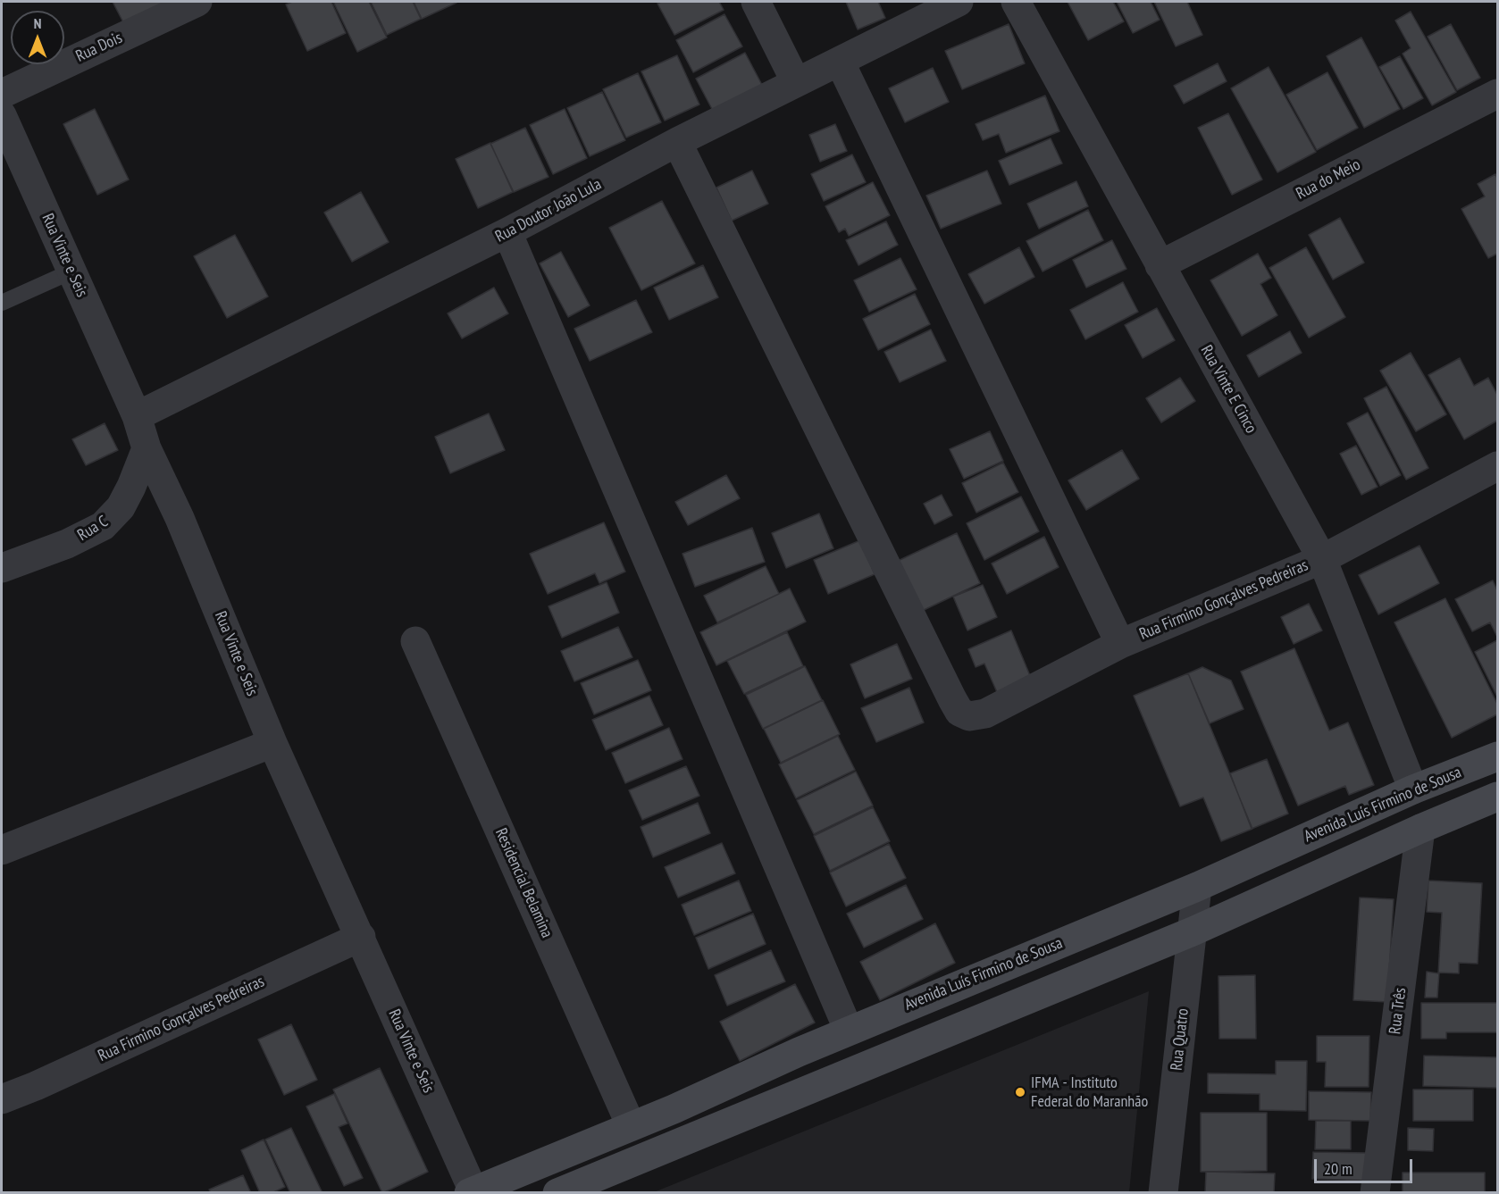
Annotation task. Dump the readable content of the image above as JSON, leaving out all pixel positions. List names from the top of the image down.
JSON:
{
  "streets": {
    "main road": ["Avenida Luís Firmino de Sousa"],
    "street": [
      "Rua Dois",
      "Rua do Meio",
      "Rua Doutor João Lula",
      "Rua Vinte e Seis",
      "Rua Vinte E Cinco",
      "Rua C",
      "Rua Firmino Gonçalves Pedreiras",
      "Residencial Belamina",
      "Rua Três",
      "Rua Quatro"
    ]
  },
  "crossings": [
    ["Rua do Meio", "Rua Vinte E Cinco"],
    ["Rua Doutor João Lula", "Rua Vinte e Seis"],
    ["Rua Doutor João Lula", "Rua Firmino Gonçalves Pedreiras"],
    ["Rua Vinte e Seis", "Rua C"],
    ["Rua Vinte e Seis", "Rua Firmino Gonçalves Pedreiras"],
    ["Rua Vinte e Seis", "Avenida Luís Firmino de Sousa"],
    ["Rua Vinte E Cinco", "Rua Firmino Gonçalves Pedreiras"],
    ["Rua Vinte E Cinco", "Avenida Luís Firmino de Sousa"],
    ["Avenida Luís Firmino de Sousa", "Residencial Belamina"],
    ["Avenida Luís Firmino de Sousa", "Rua Quatro"]
  ],
  "places": ["IFMA - Instituto Federal do Maranhão"],
  "scale_bar": "20 m",
  "north": "top"
}
